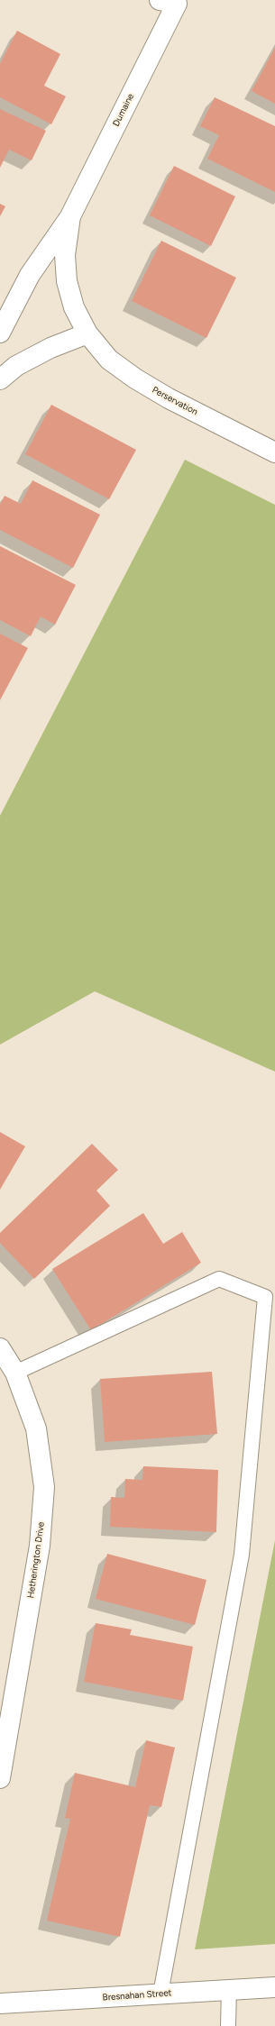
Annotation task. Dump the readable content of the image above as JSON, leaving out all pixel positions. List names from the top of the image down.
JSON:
{
  "streets": {
    "street": [
      "Dumaine",
      "Perservation",
      "Hetherington Drive",
      "Bresnahan Street"
    ]
  },
  "crossings": [
    ["Dumaine", "Perservation"]
  ]
}
